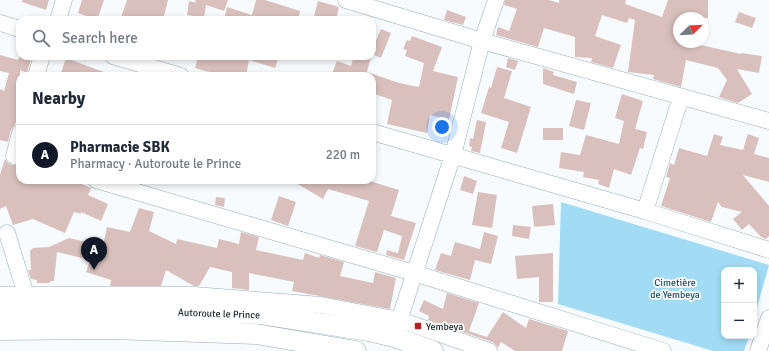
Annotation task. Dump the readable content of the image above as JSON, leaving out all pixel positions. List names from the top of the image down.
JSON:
{
  "streets": {
    "main road": ["Autoroute le Prince"]
  },
  "parks": ["Cimetière de Yembeya"],
  "places": {
    "transit": ["Yembeya"]
  },
  "north": "top right",
  "page": {
    "search": "Search here",
    "heading": "Nearby",
    "list": [
      {
        "mark": "A",
        "name": "Pharmacie SBK",
        "note": "Pharmacy · Autoroute le Prince",
        "value": "220 m"
      }
    ],
    "pins": "A",
    "map_buttons": ["+", "−"]
  }
}
